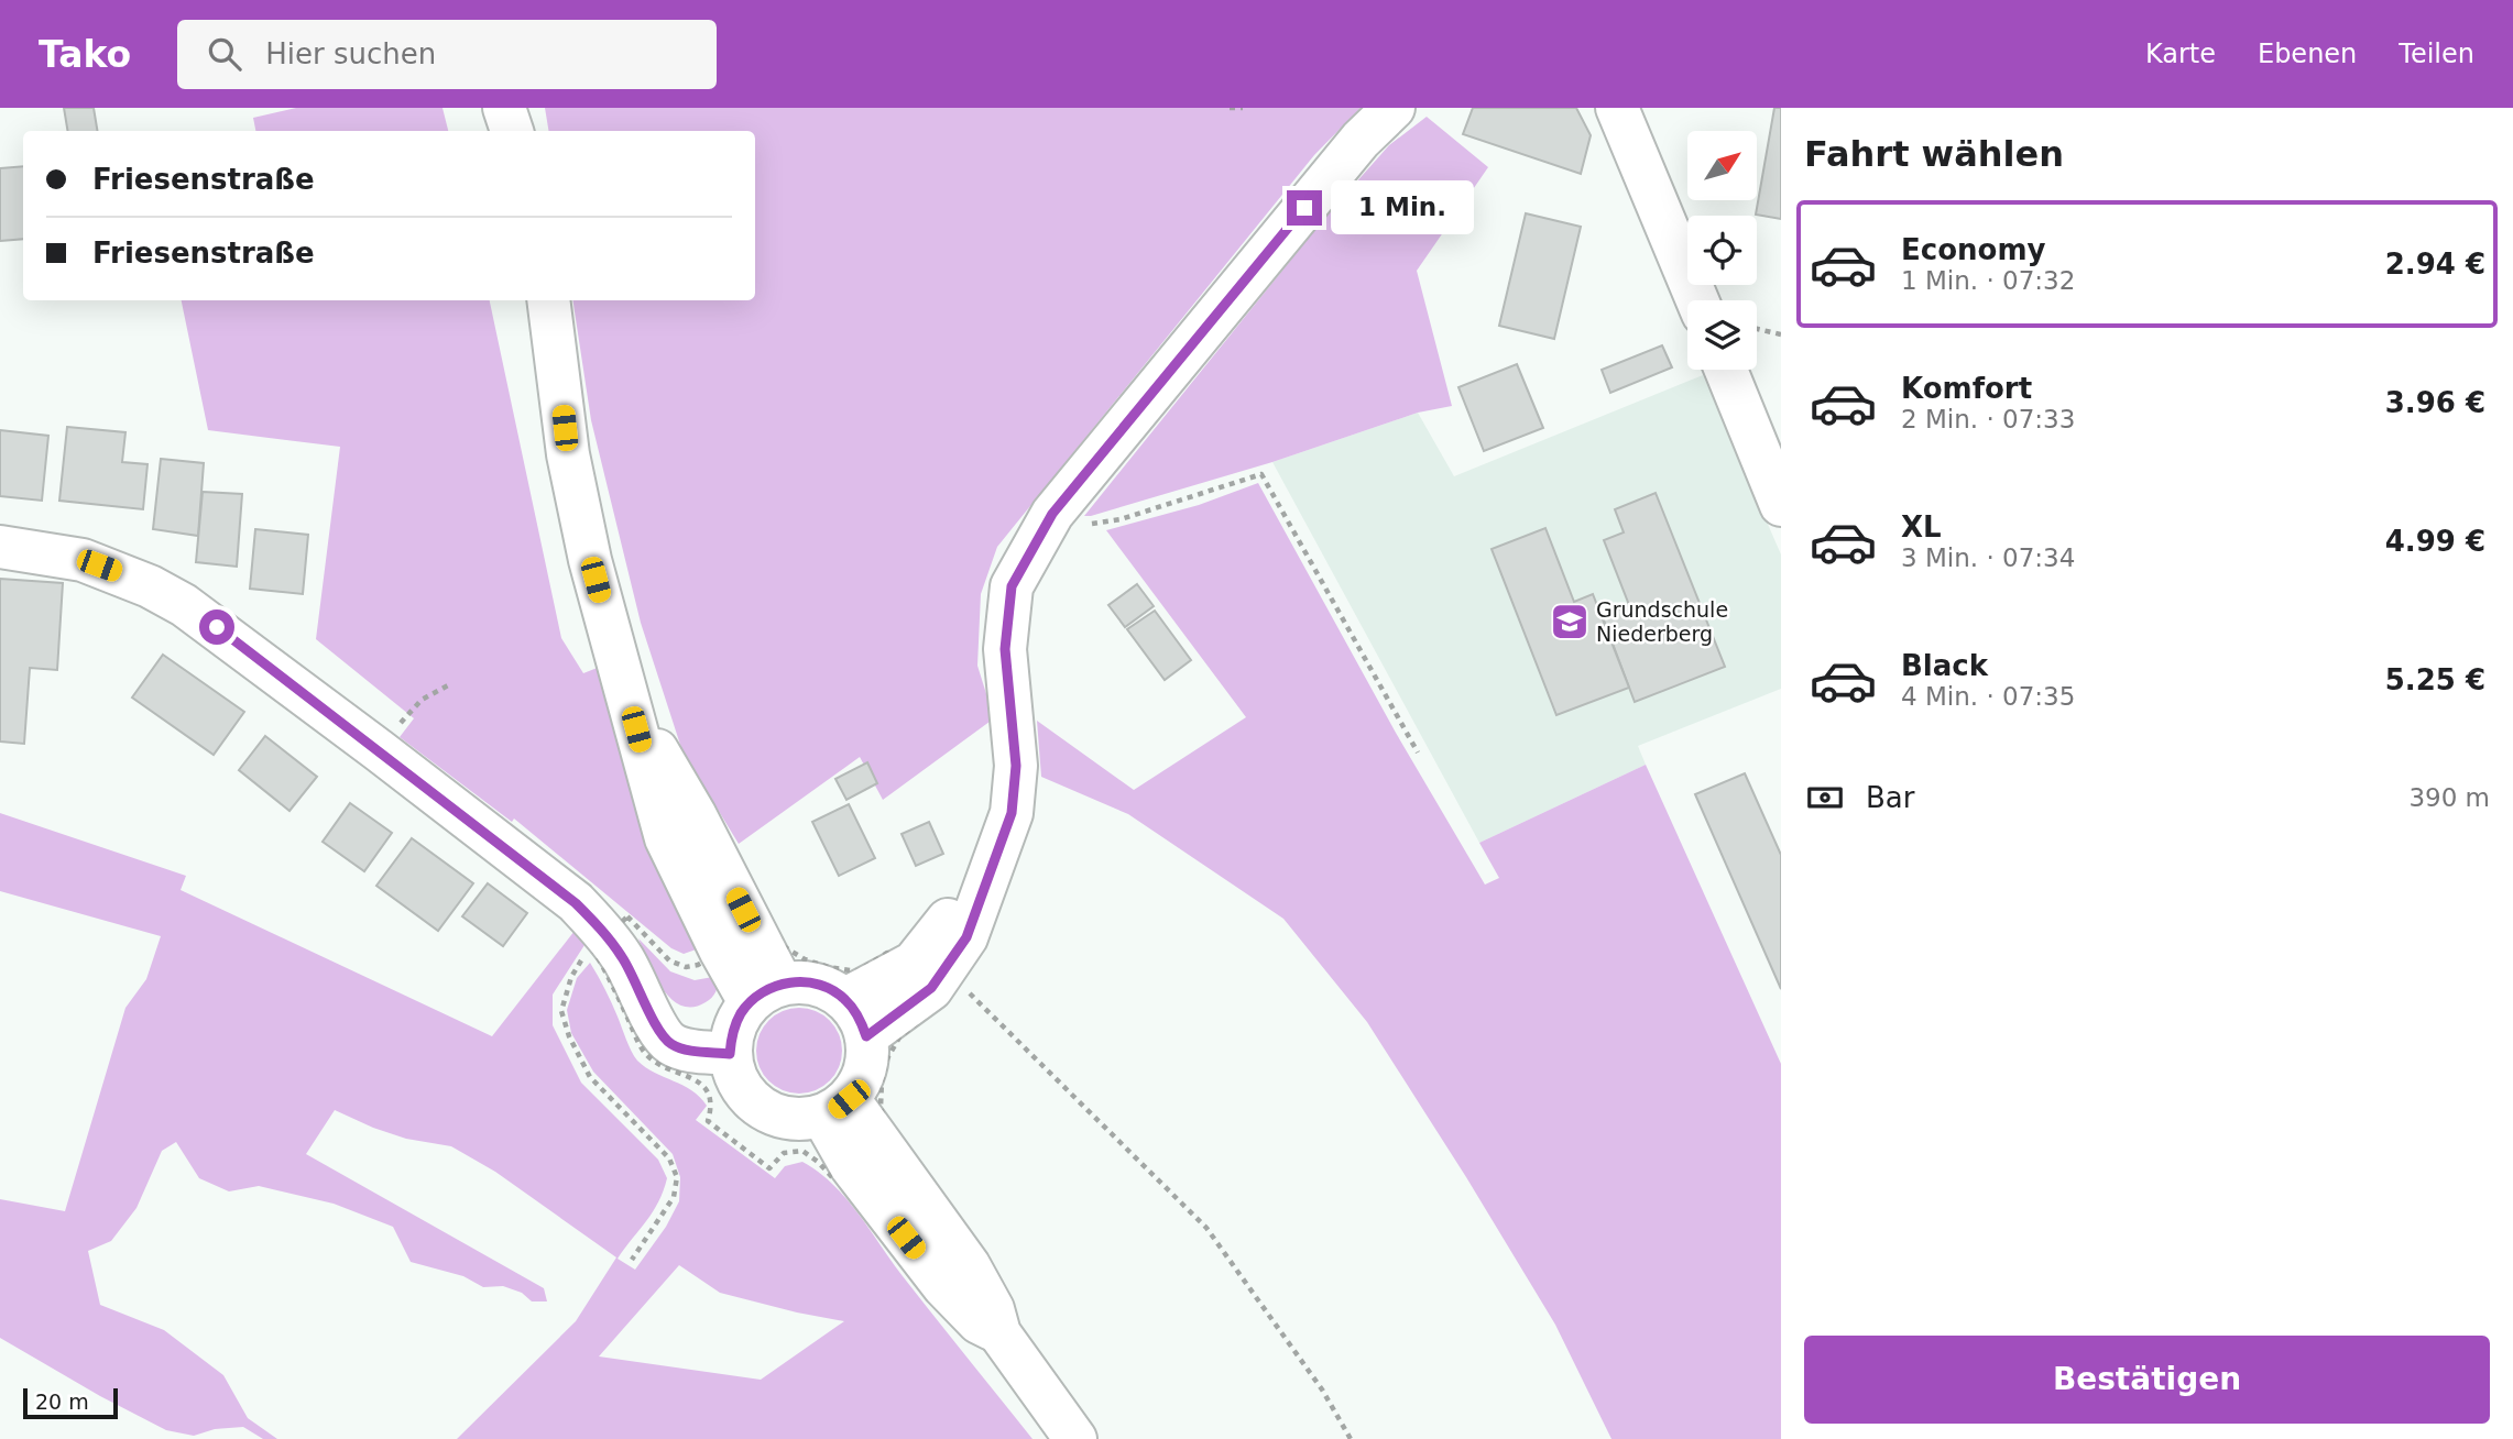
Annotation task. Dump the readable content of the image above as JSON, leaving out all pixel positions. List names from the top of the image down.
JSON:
{
  "places": {
    "school or university": ["Grundschule Niederberg"]
  },
  "scale_bar": "20 m",
  "north": "top right",
  "page": {
    "header": "Tako",
    "search": "Hier suchen",
    "nav": ["Karte", "Ebenen", "Teilen"],
    "heading": "Fahrt wählen",
    "banner": ["Friesenstraße", "Friesenstraße"],
    "bubble": "1 Min.",
    "list": [
      {
        "name": "Economy",
        "note": "1 Min. · 07:32",
        "value": "2.94 €"
      },
      {
        "name": "Komfort",
        "note": "2 Min. · 07:33",
        "value": "3.96 €"
      },
      {
        "name": "XL",
        "note": "3 Min. · 07:34",
        "value": "4.99 €"
      },
      {
        "name": "Black",
        "note": "4 Min. · 07:35",
        "value": "5.25 €"
      }
    ],
    "pay": ["Bar", "390 m"],
    "buttons": "Bestätigen",
    "scale": "20 m"
  }
}
